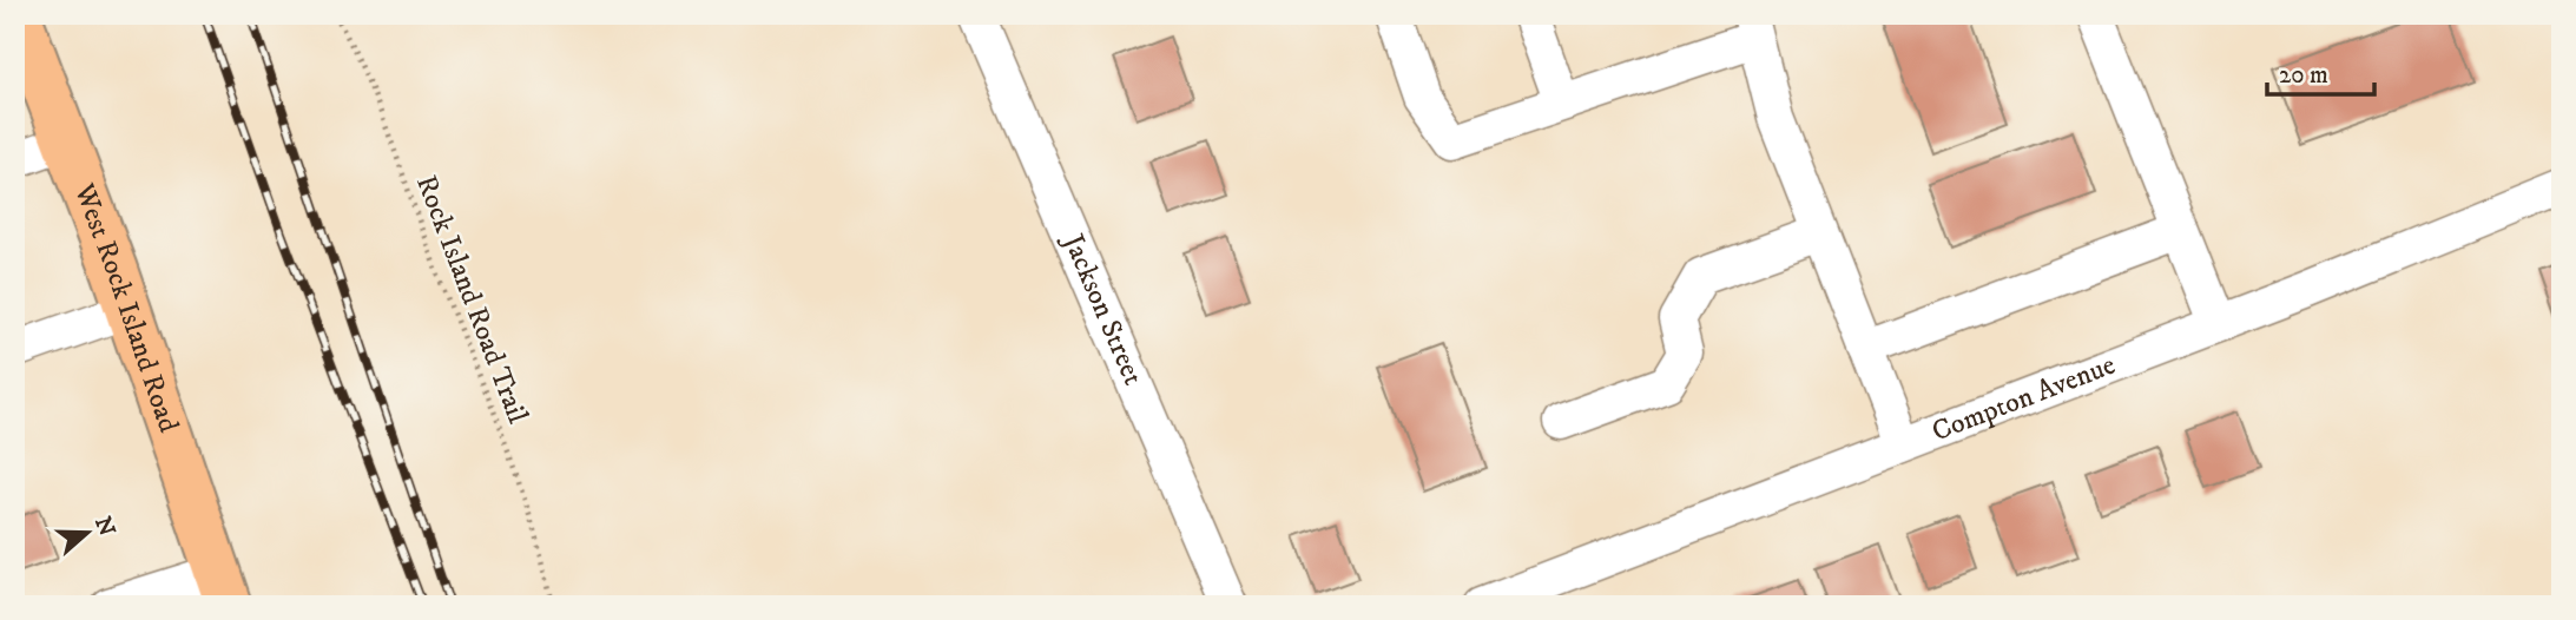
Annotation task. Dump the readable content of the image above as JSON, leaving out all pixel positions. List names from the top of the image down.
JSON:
{
  "streets": {
    "main road": ["West Rock Island Road"],
    "street": ["Jackson Street", "Compton Avenue"],
    "path": ["Rock Island Road Trail"]
  },
  "scale_bar": "20 m",
  "north": "right"
}
